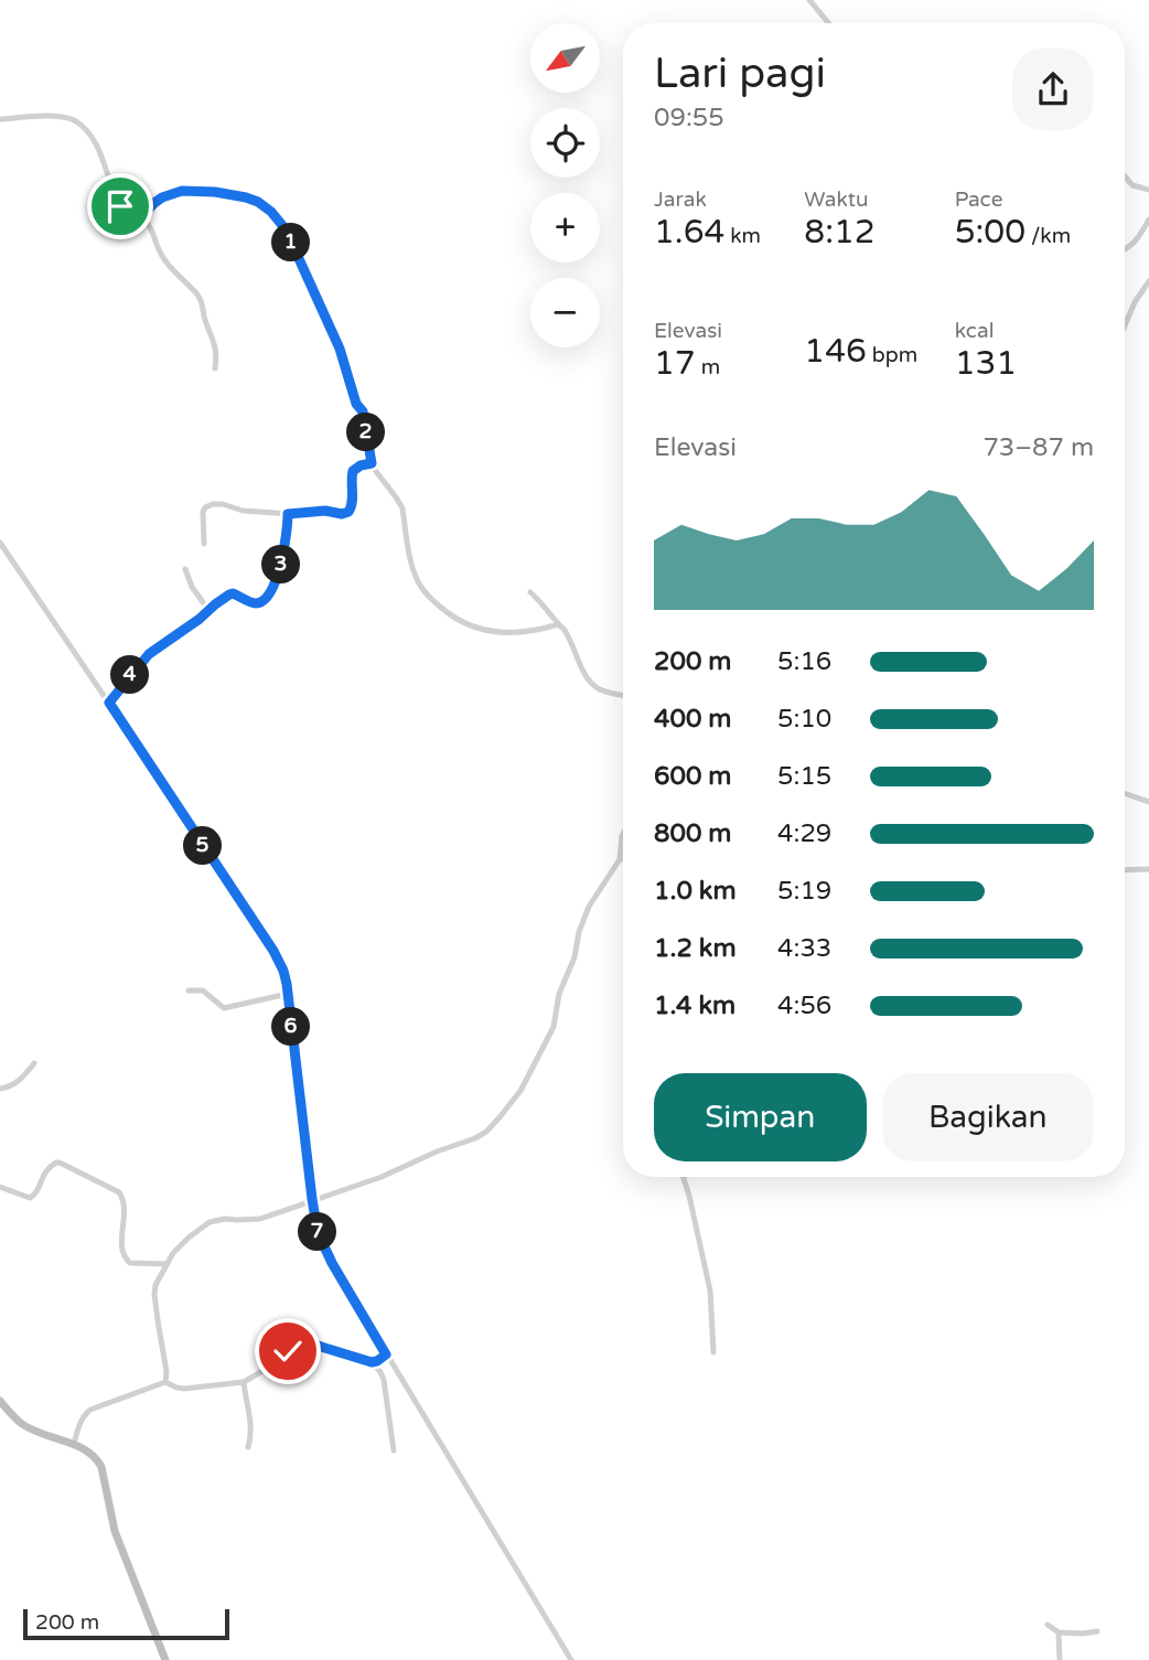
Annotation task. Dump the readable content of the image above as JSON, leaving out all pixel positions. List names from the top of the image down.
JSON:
{
  "scale_bar": "200 m",
  "north": "bottom left",
  "page": {
    "map_buttons": ["+", "−"],
    "heading": ["Lari pagi", "09:55"],
    "stats": [
      ["Jarak", "1.64 km"],
      ["Waktu", "8:12"],
      ["Pace", "5:00 /km"],
      ["Elevasi", "17 m"],
      ["146 bpm"],
      ["kcal", "131"]
    ],
    "pins": [
      "1",
      "2",
      "3",
      "4",
      "5",
      "6",
      "7"
    ],
    "chart": ["Elevasi", "73–87 m"],
    "list": [
      {
        "name": "200 m",
        "note": "5:16"
      },
      {
        "name": "400 m",
        "note": "5:10"
      },
      {
        "name": "600 m",
        "note": "5:15"
      },
      {
        "name": "800 m",
        "note": "4:29"
      },
      {
        "name": "1.0 km",
        "note": "5:19"
      },
      {
        "name": "1.2 km",
        "note": "4:33"
      },
      {
        "name": "1.4 km",
        "note": "4:56"
      }
    ],
    "buttons": ["Simpan", "Bagikan"],
    "scale": "200 m"
  }
}
